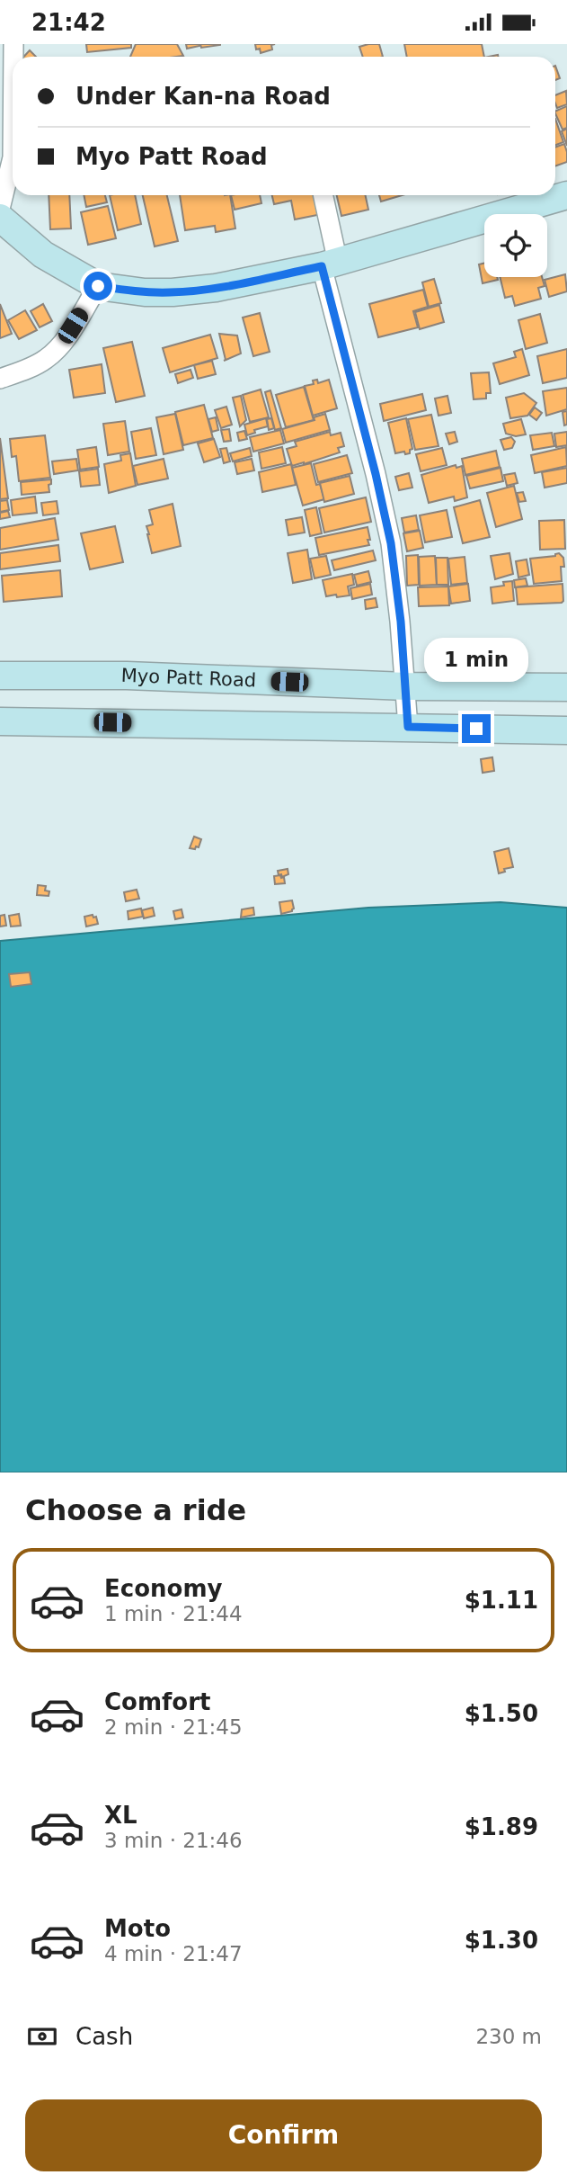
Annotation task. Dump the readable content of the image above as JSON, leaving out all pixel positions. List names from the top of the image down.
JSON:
{
  "streets": {
    "main road": ["Myo Patt Road"]
  },
  "page": {
    "status": "21:42",
    "banner": ["Under Kan-na Road", "Myo Patt Road"],
    "bubble": "1 min",
    "heading": "Choose a ride",
    "list": [
      {
        "name": "Economy",
        "note": "1 min · 21:44",
        "value": "$1.11"
      },
      {
        "name": "Comfort",
        "note": "2 min · 21:45",
        "value": "$1.50"
      },
      {
        "name": "XL",
        "note": "3 min · 21:46",
        "value": "$1.89"
      },
      {
        "name": "Moto",
        "note": "4 min · 21:47",
        "value": "$1.30"
      }
    ],
    "pay": ["Cash", "230 m"],
    "buttons": "Confirm"
  }
}
